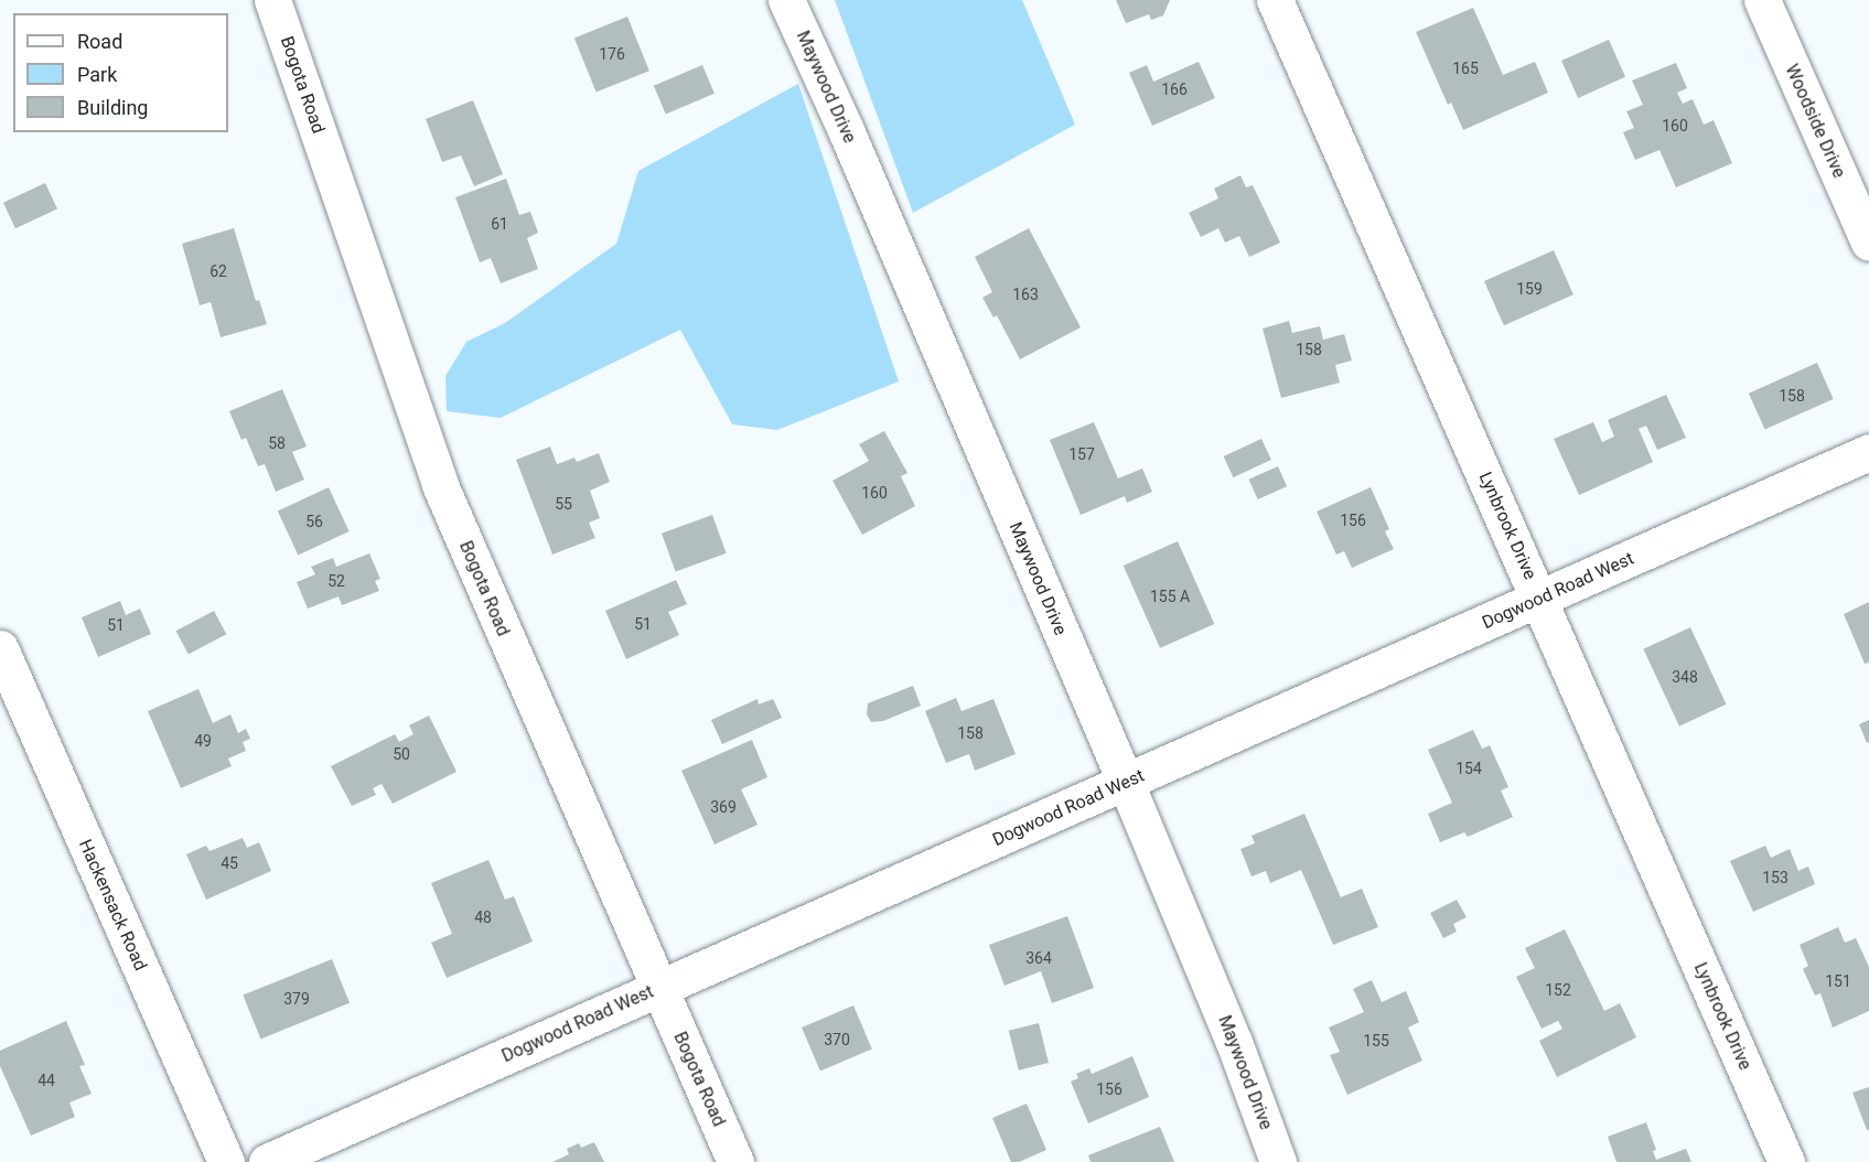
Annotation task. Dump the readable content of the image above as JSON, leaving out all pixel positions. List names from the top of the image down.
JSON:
{
  "streets": {
    "street": [
      "Bogota Road",
      "Maywood Drive",
      "Woodside Drive",
      "Lynbrook Drive",
      "Dogwood Road West",
      "Hackensack Road"
    ]
  },
  "crossings": [
    ["Bogota Road", "Dogwood Road West"],
    ["Maywood Drive", "Dogwood Road West"],
    ["Lynbrook Drive", "Dogwood Road West"]
  ],
  "house_numbers": [
    "176",
    "165",
    "166",
    "160",
    "61",
    "62",
    "159",
    "163",
    "158",
    "158",
    "58",
    "157",
    "160",
    "55",
    "156",
    "56",
    "52",
    "155 A",
    "51",
    "51",
    "348",
    "158",
    "49",
    "50",
    "154",
    "369",
    "45",
    "153",
    "48",
    "364",
    "151",
    "152",
    "379",
    "370",
    "155",
    "44",
    "156"
  ],
  "legend": ["Road", "Park", "Building"]
}
